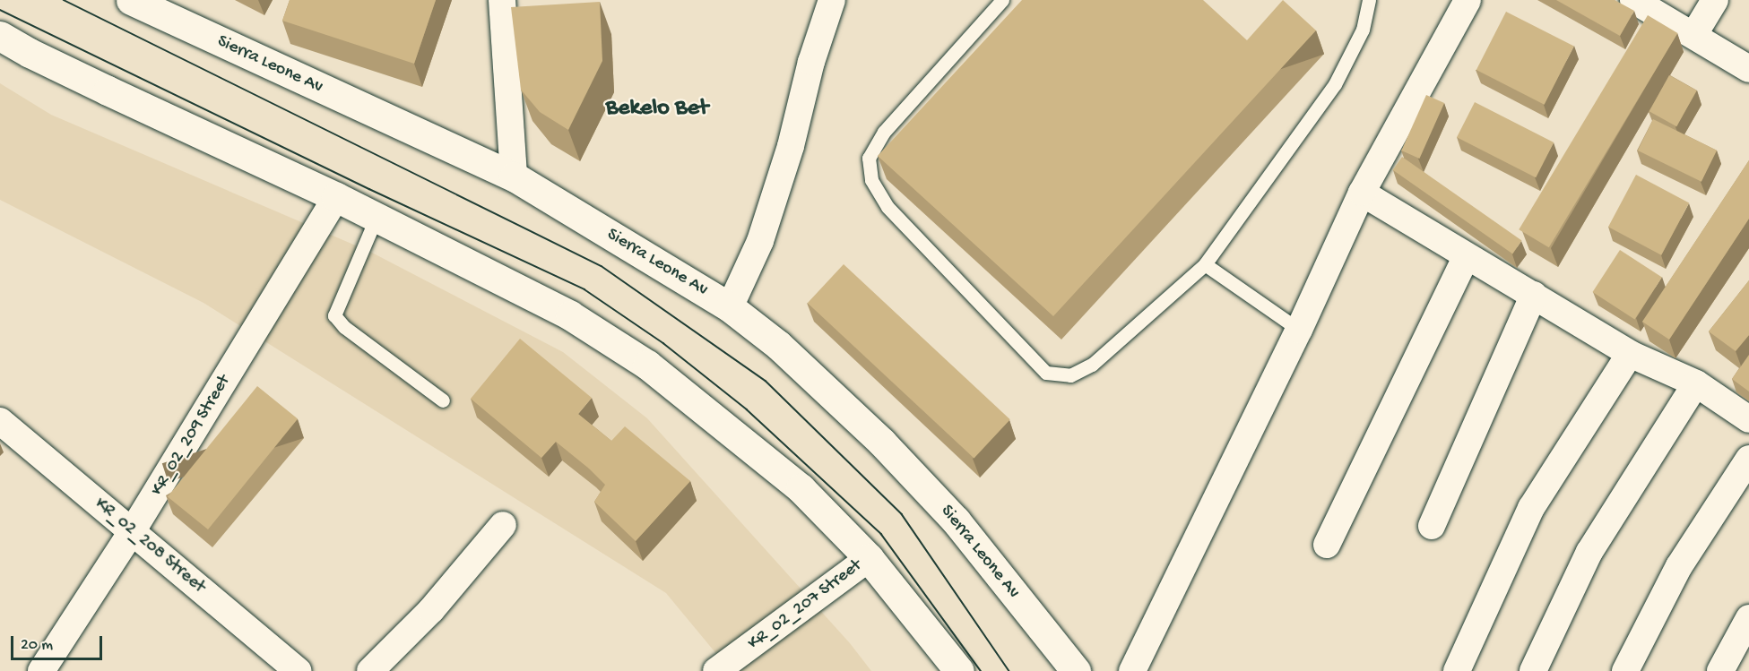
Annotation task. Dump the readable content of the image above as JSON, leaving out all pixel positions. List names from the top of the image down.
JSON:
{
  "streets": {
    "main road": ["Sierra Leone Av"],
    "street": ["KR_02_209 Street", "KR_02_208 Street", "KR_02_207 Street"]
  },
  "crossings": [
    ["KR_02_209 Street", "KR_02_208 Street"]
  ],
  "districts": ["Bekelo Bet"],
  "scale_bar": "20 m"
}
